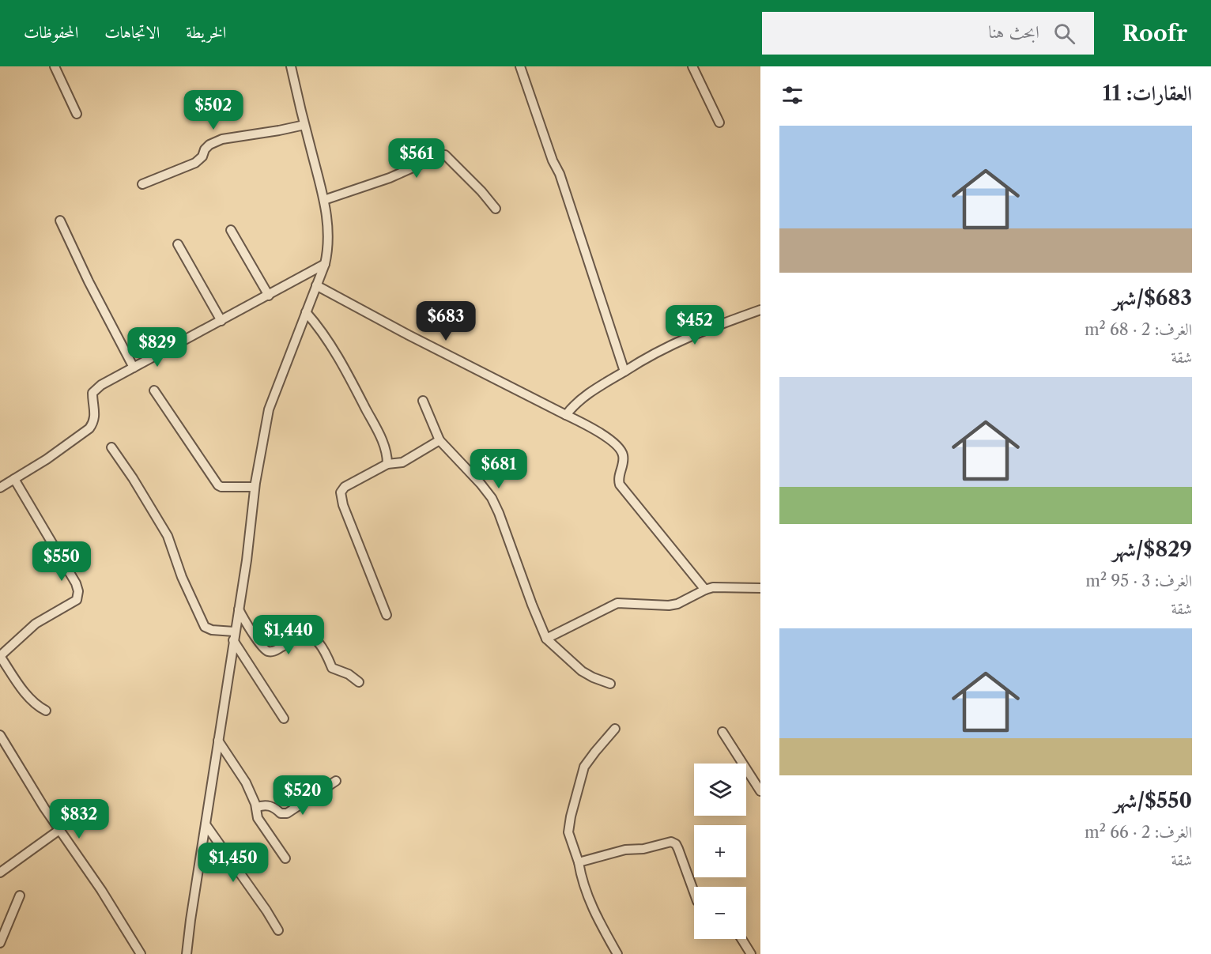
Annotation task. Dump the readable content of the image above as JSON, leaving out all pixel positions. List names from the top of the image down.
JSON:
{
  "page": {
    "header": "Roofr",
    "search": "ابحث هنا",
    "nav": ["الخريطة", "الاتجاهات", "المحفوظات"],
    "heading": "العقارات: 11",
    "price": [
      "$502",
      "$561",
      "$683",
      "$452",
      "$829",
      "$681",
      "$550",
      "$1,440",
      "$520",
      "$832",
      "$1,450"
    ],
    "list": [
      {
        "name": "$683/شهر",
        "note": "الغرف: 2 · 68 m² · شقة"
      },
      {
        "name": "$829/شهر",
        "note": "الغرف: 3 · 95 m² · شقة"
      },
      {
        "name": "$550/شهر",
        "note": "الغرف: 2 · 66 m² · شقة"
      }
    ],
    "map_buttons": ["+", "−"]
  }
}
